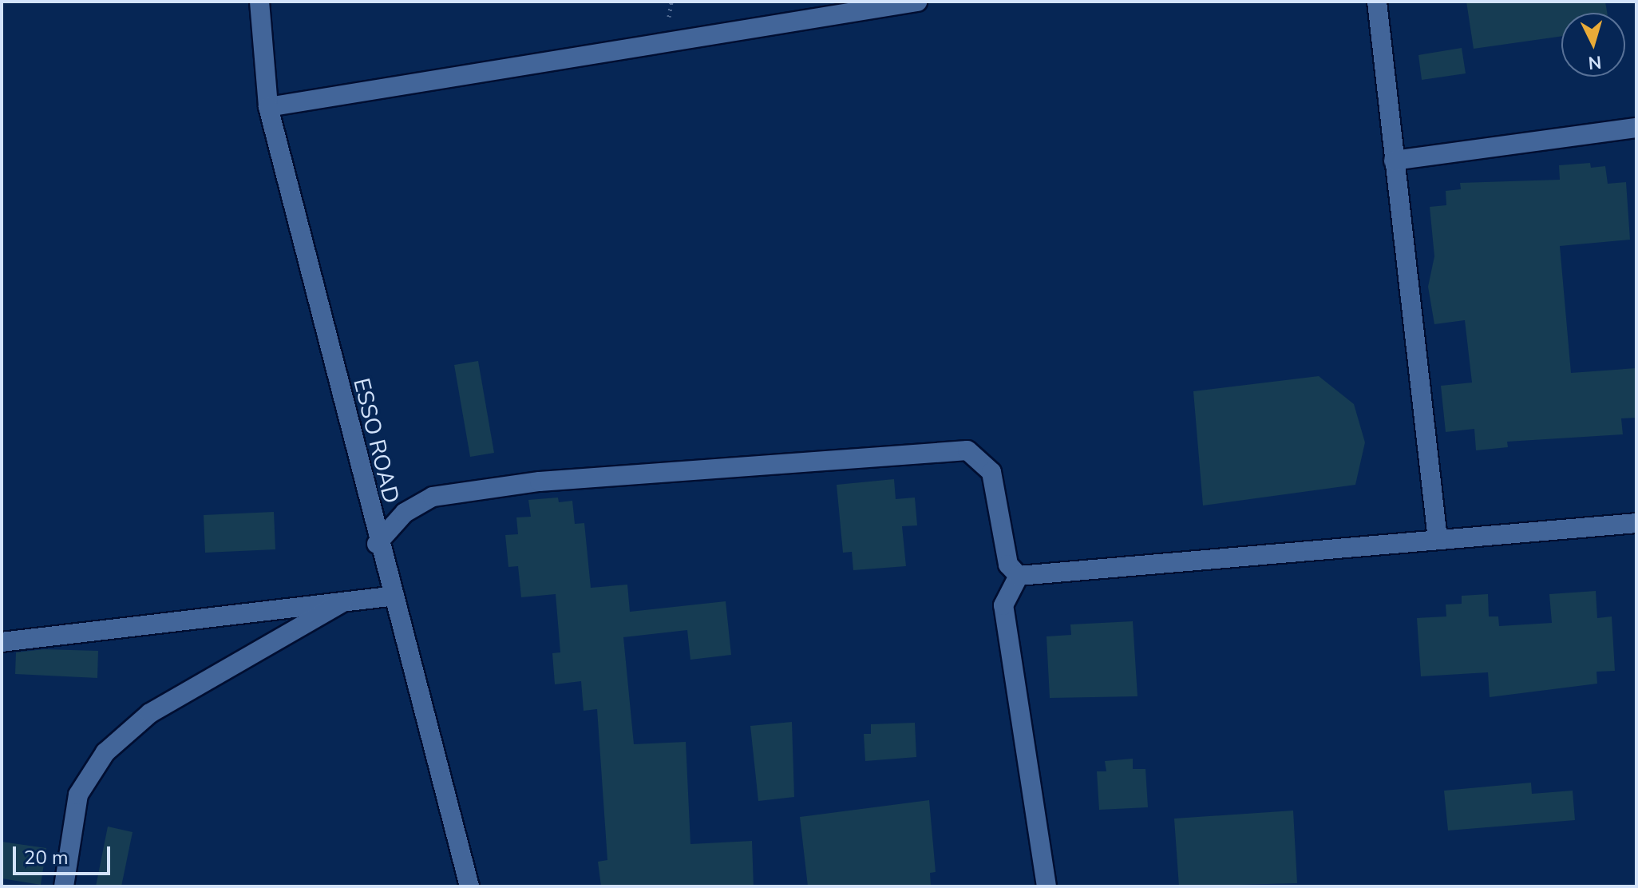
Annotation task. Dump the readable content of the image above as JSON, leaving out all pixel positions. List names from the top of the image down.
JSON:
{
  "streets": {
    "street": ["ESSO ROAD"]
  },
  "scale_bar": "20 m",
  "north": "bottom"
}
